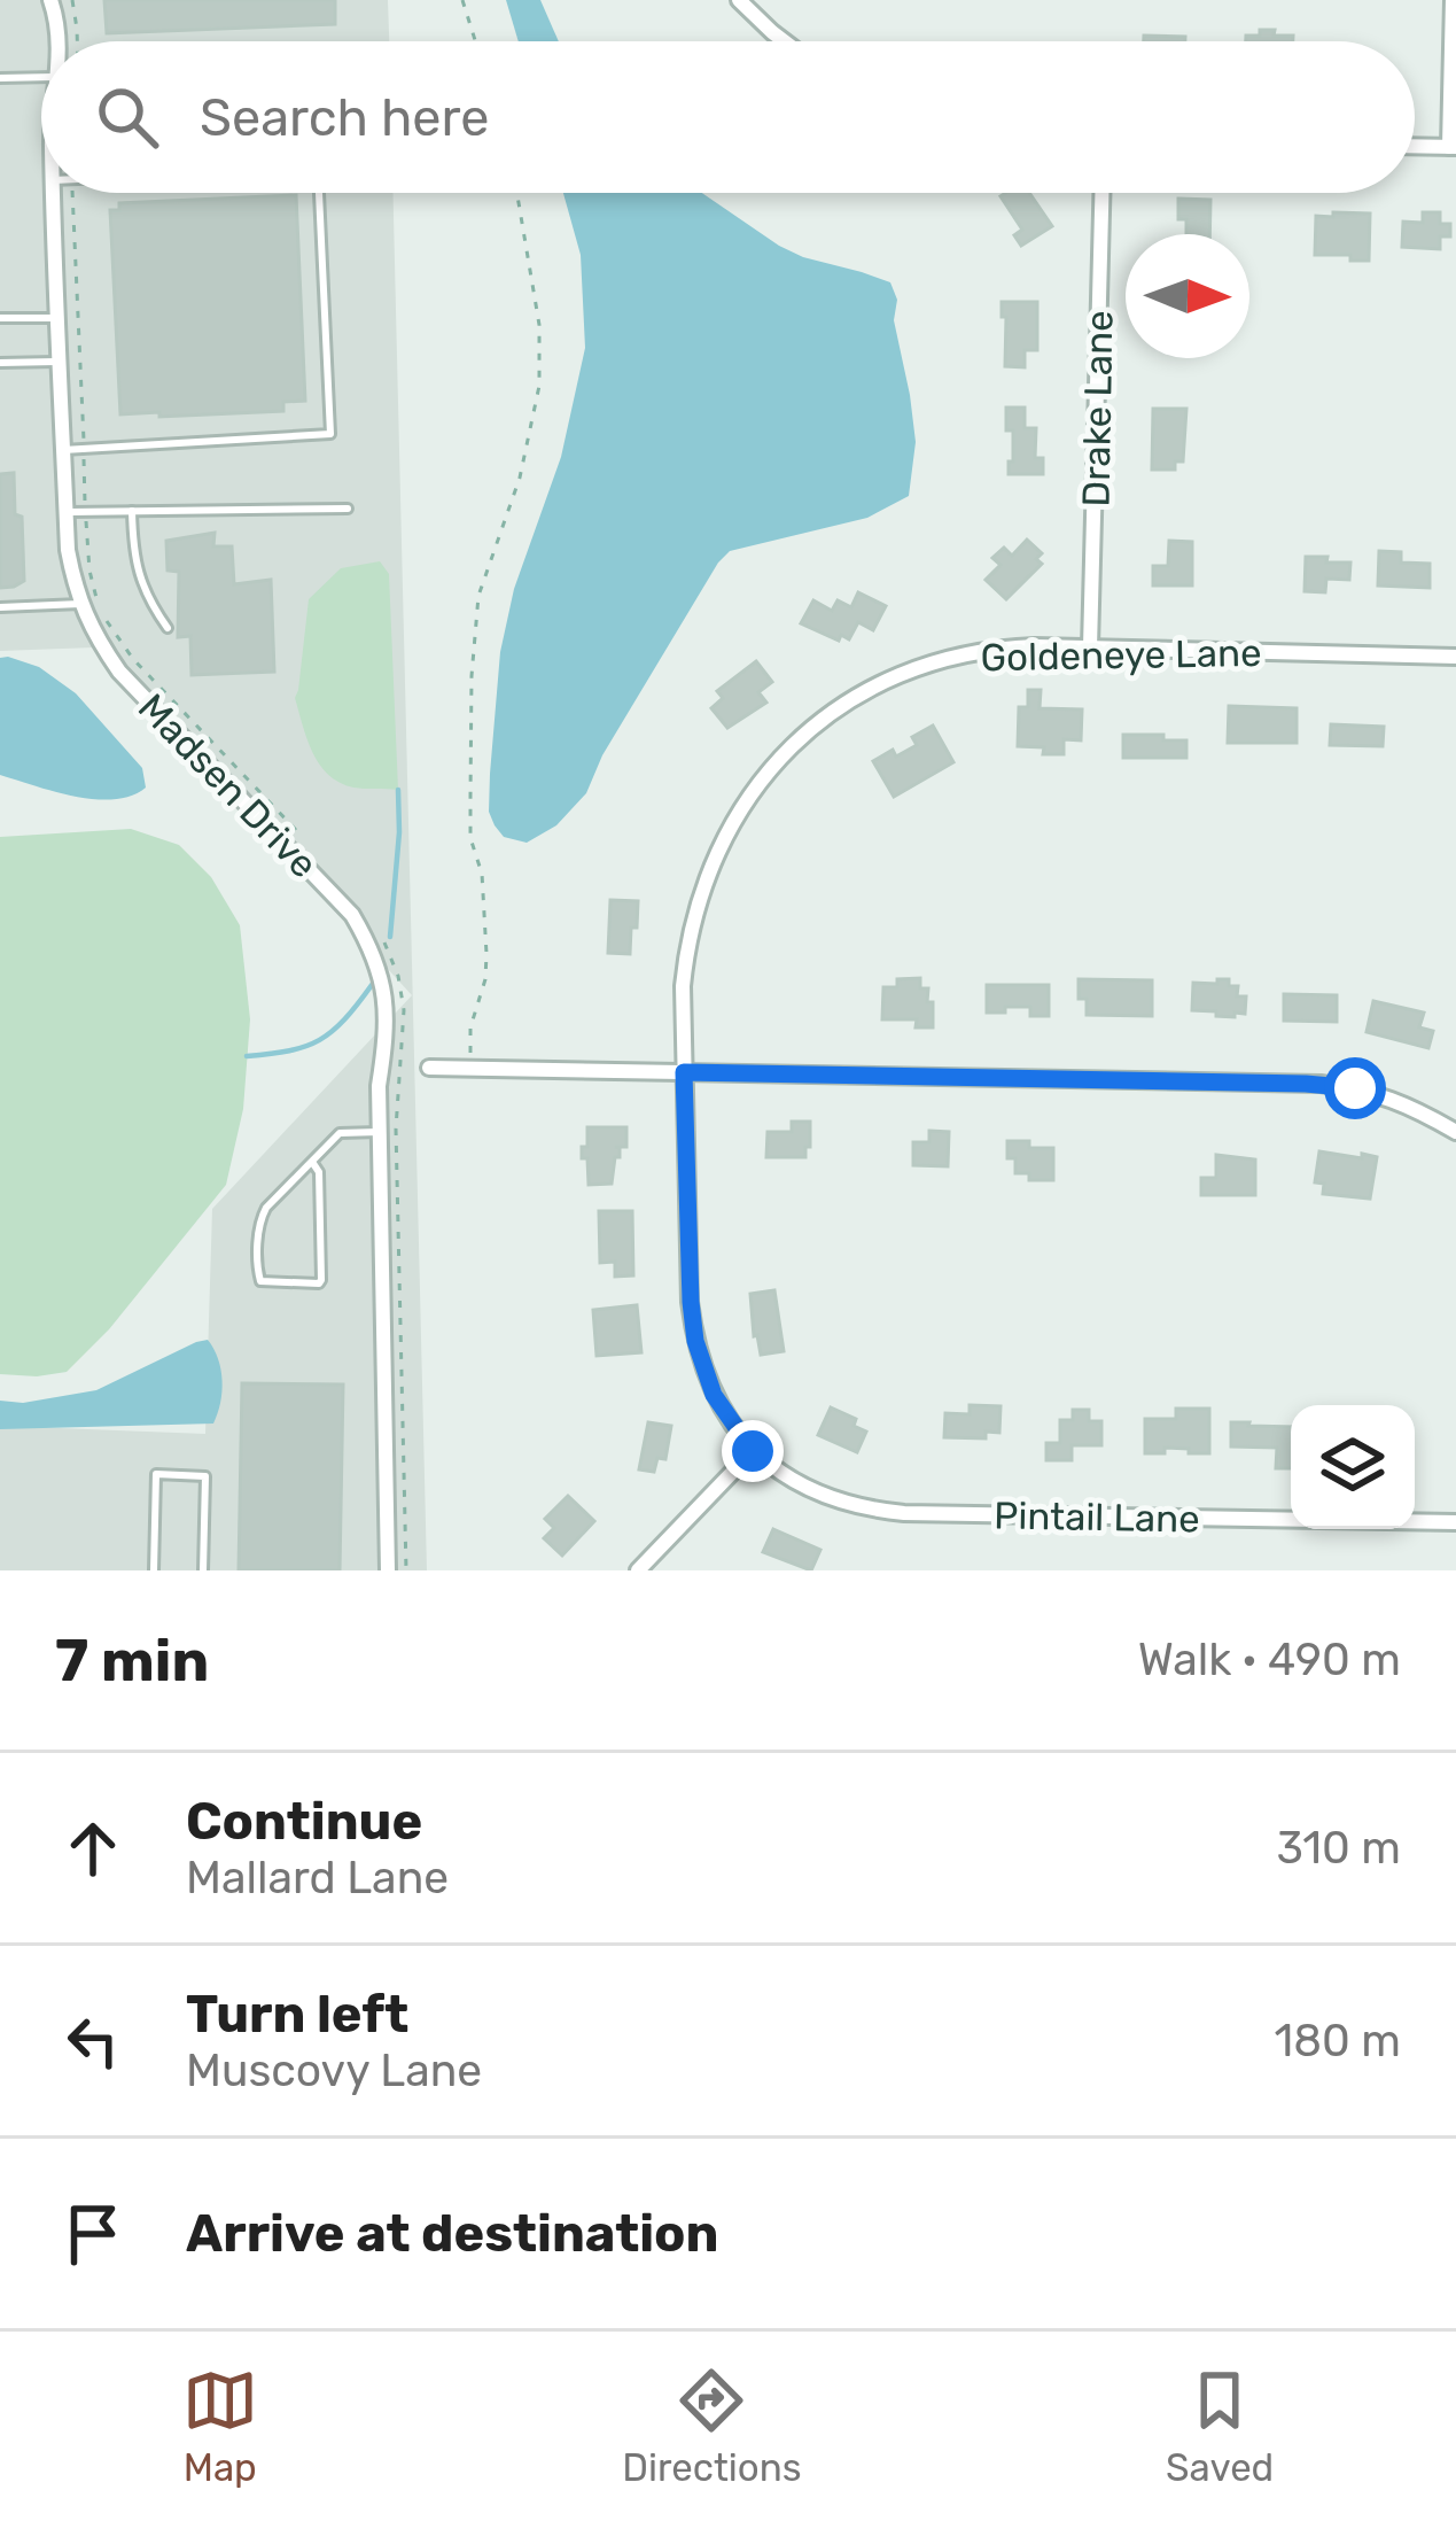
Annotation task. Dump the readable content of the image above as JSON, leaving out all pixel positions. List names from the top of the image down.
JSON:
{
  "streets": {
    "street": [
      "Drake Lane",
      "Goldeneye Lane",
      "Madsen Drive",
      "Pintail Lane"
    ]
  },
  "crossings": [
    ["Drake Lane", "Goldeneye Lane"],
    ["Goldeneye Lane", "Pintail Lane"]
  ],
  "north": "right",
  "page": {
    "search": "Search here",
    "heading": ["7 min", "Walk · 490 m"],
    "list": [
      ["Continue", "Mallard Lane", "310 m"],
      ["Turn left", "Muscovy Lane", "180 m"],
      "Arrive at destination"
    ],
    "nav": ["Map", "Directions", "Saved"]
  }
}
